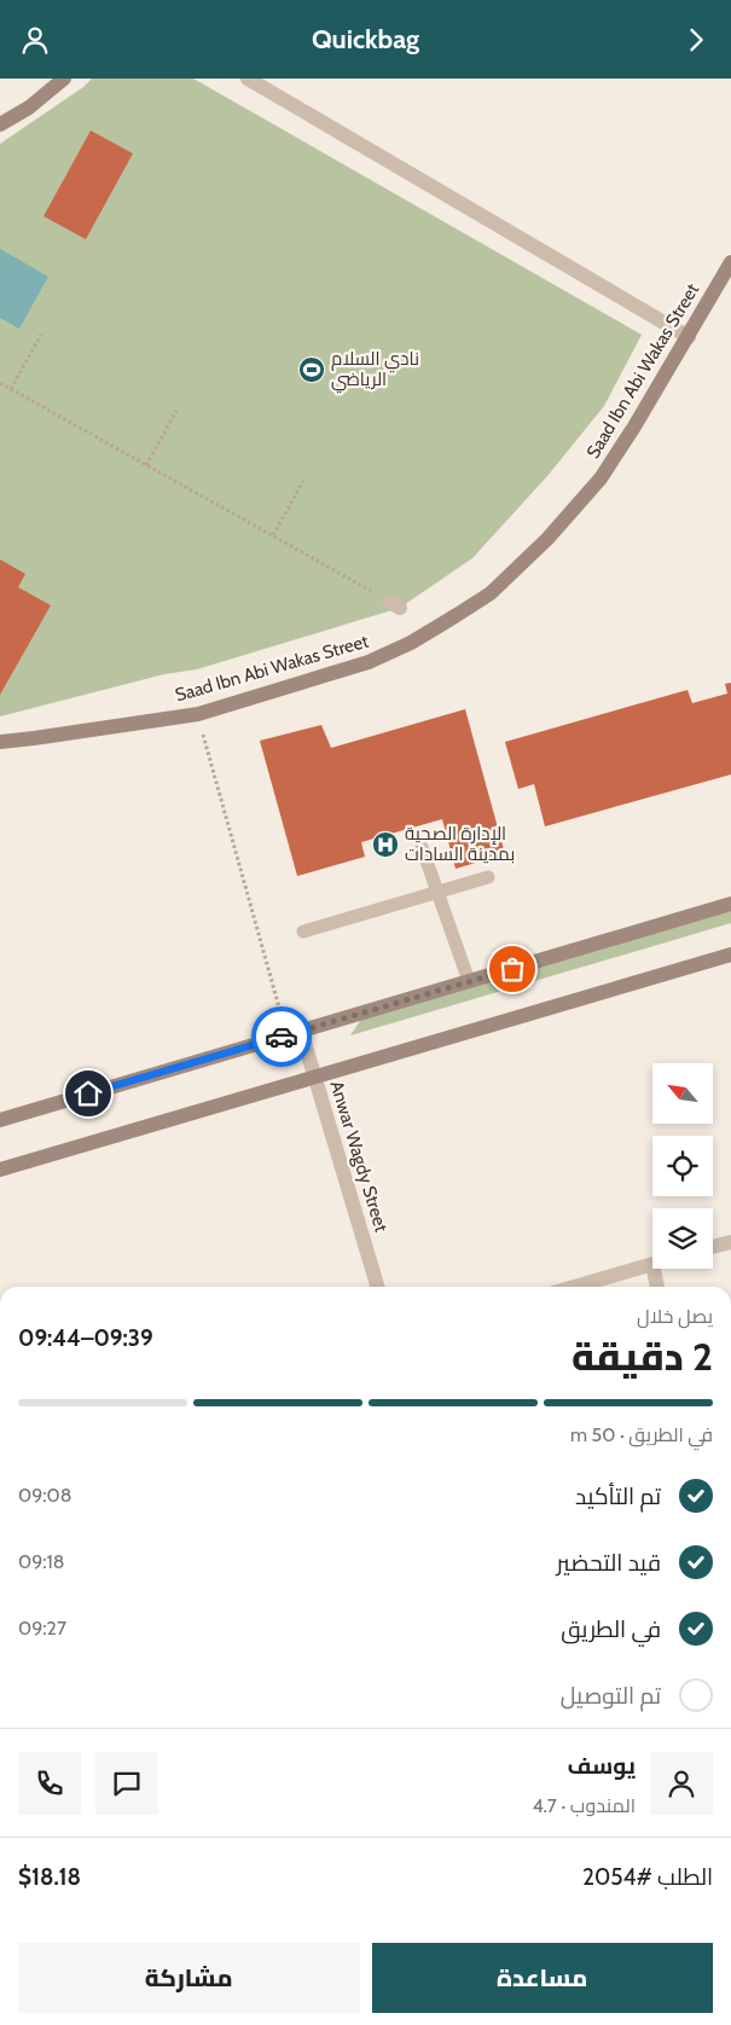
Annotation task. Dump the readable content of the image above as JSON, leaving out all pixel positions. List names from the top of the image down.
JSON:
{
  "streets": {
    "street": ["Saad Ibn Abi Wakas Street", "Anwar Wagdy Street"]
  },
  "places": {
    "sports": ["نادي السلام الرياضي"],
    "hospital": ["الإدارة الصحية بمدينة السادات"]
  },
  "north": "top left",
  "page": {
    "header": "Quickbag",
    "heading": ["2 دقيقة", "يصل خلال", "09:39–09:44"],
    "panel": [
      "يوسف",
      "المندوب · 4.7",
      "الطلب #2054",
      "$18.18"
    ],
    "bar": "في الطريق · 50 m",
    "list": [
      ["تم التأكيد", "09:08"],
      ["قيد التحضير", "09:18"],
      ["في الطريق", "09:27"],
      "تم التوصيل"
    ],
    "buttons": ["مساعدة", "مشاركة"]
  }
}
